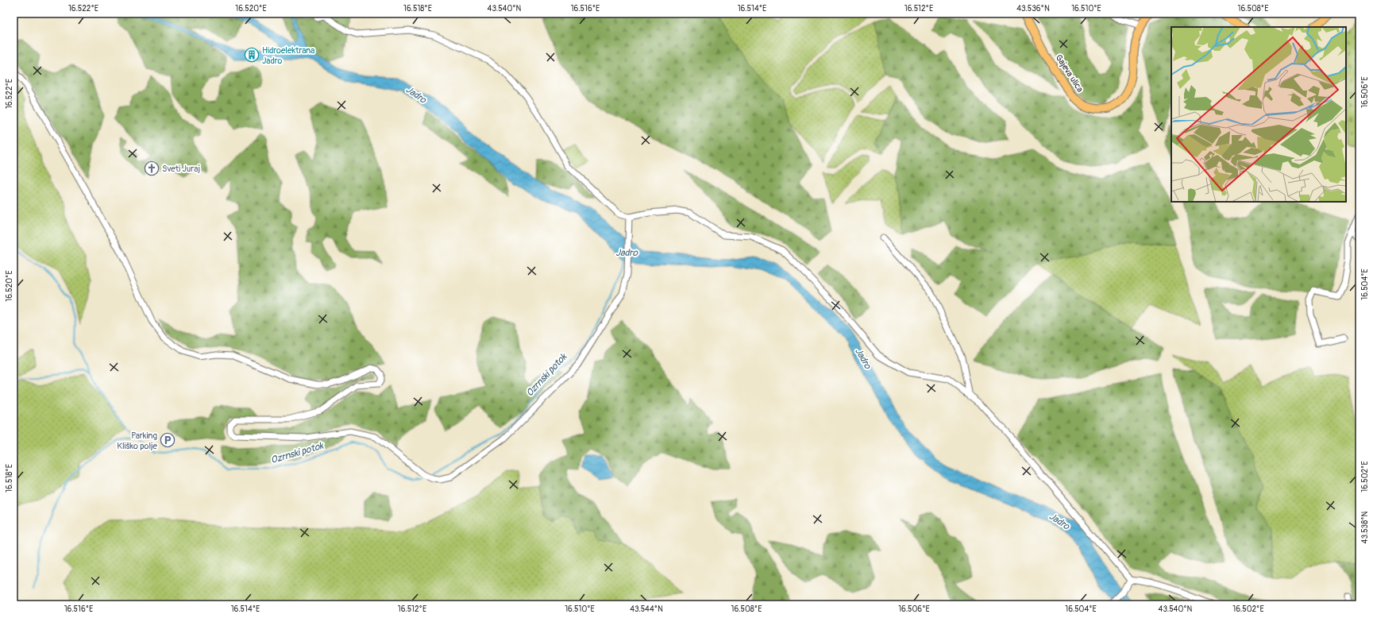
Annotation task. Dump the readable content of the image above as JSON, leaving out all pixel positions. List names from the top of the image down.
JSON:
{
  "streets": {
    "main road": ["Gajeva ulica"]
  },
  "water": ["Jadro", "Ozrnski potok"],
  "places": {
    "building": ["Hidroelektrana Jadro"],
    "church": ["Sveti Juraj"],
    "parking": ["Parking Kliško polje"]
  },
  "coordinates": [
    "16.522°E",
    "16.520°E",
    "16.518°E",
    "43.540°N",
    "16.516°E",
    "16.514°E",
    "16.512°E",
    "43.536°N",
    "16.510°E",
    "16.508°E",
    "16.506°E",
    "16.504°E",
    "16.502°E",
    "43.538°N",
    "43.544°N"
  ]
}
